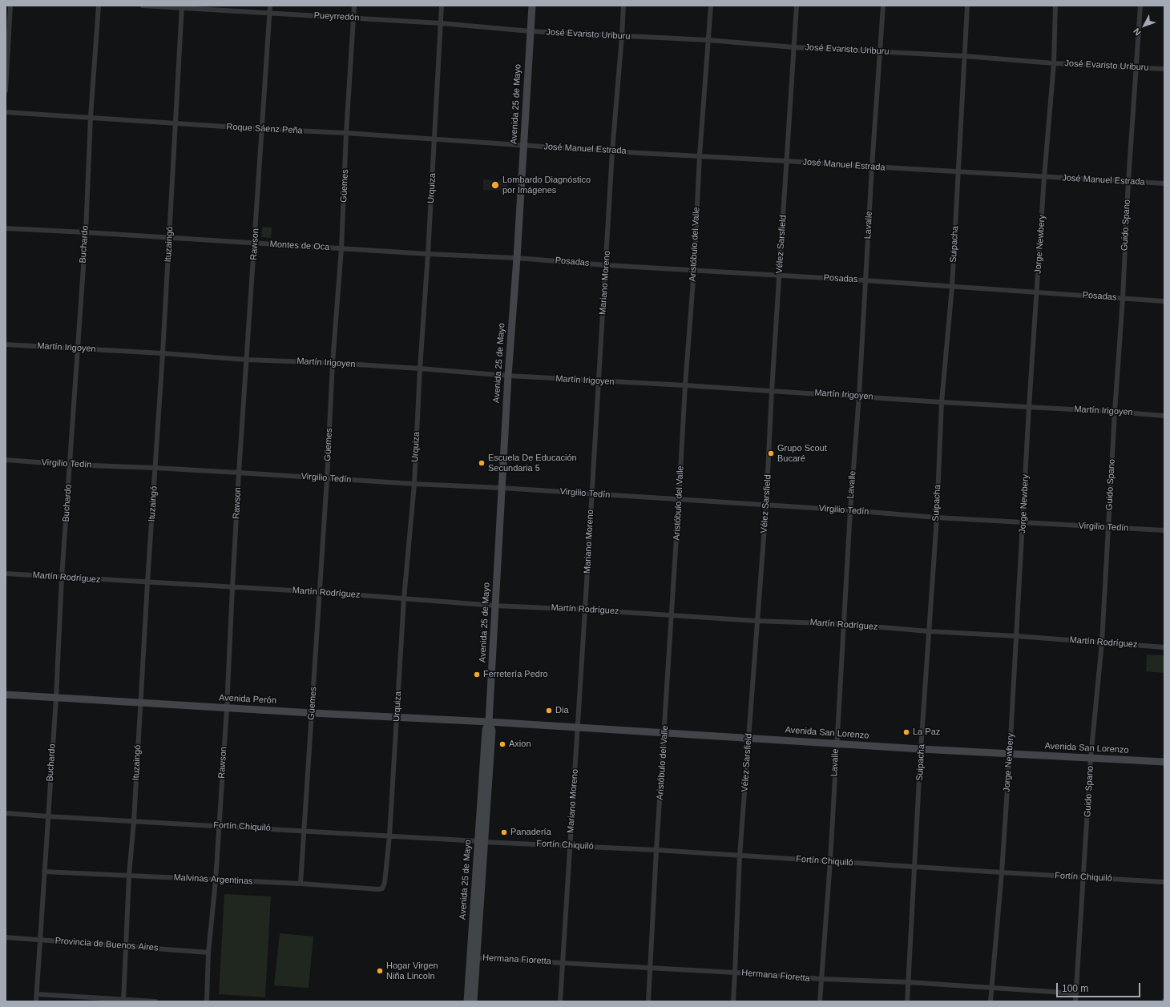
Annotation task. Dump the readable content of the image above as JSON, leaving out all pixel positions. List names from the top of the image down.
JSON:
{
  "streets": {
    "main road": ["Avenida 25 de Mayo", "Avenida Perón", "Avenida San Lorenzo"],
    "street": [
      "Pueyrredón",
      "José Evaristo Uriburu",
      "Roque Sáenz Peña",
      "José Manuel Estrada",
      "Güemes",
      "Urquiza",
      "Lavalle",
      "Guido Spano",
      "Buchardo",
      "Ituzaingó",
      "Rawson",
      "Aristóbulo del Valle",
      "Vélez Sarsfield",
      "Suipacha",
      "Jorge Newbery",
      "Montes de Oca",
      "Posadas",
      "Mariano Moreno",
      "Martín Irigoyen",
      "Virgilio Tedín",
      "Martín Rodríguez",
      "Fortín Chiquiló",
      "Malvinas Argentinas",
      "Provincia de Buenos Aires",
      "Hermana Fioretta"
    ]
  },
  "crossings": [
    ["Pueyrredón", "José Evaristo Uriburu"],
    ["Pueyrredón", "Avenida 25 de Mayo"],
    ["Pueyrredón", "Güemes"],
    ["Pueyrredón", "Urquiza"],
    ["Pueyrredón", "Ituzaingó"],
    ["Pueyrredón", "Rawson"],
    ["José Evaristo Uriburu", "Avenida 25 de Mayo"],
    ["José Evaristo Uriburu", "Lavalle"],
    ["José Evaristo Uriburu", "Guido Spano"],
    ["José Evaristo Uriburu", "Aristóbulo del Valle"],
    ["José Evaristo Uriburu", "Vélez Sarsfield"],
    ["José Evaristo Uriburu", "Suipacha"],
    ["José Evaristo Uriburu", "Jorge Newbery"],
    ["José Evaristo Uriburu", "Mariano Moreno"],
    ["Avenida 25 de Mayo", "Roque Sáenz Peña"],
    ["Avenida 25 de Mayo", "José Manuel Estrada"],
    ["Avenida 25 de Mayo", "Montes de Oca"],
    ["Avenida 25 de Mayo", "Posadas"],
    ["Avenida 25 de Mayo", "Martín Irigoyen"],
    ["Avenida 25 de Mayo", "Virgilio Tedín"],
    ["Avenida 25 de Mayo", "Martín Rodríguez"],
    ["Avenida 25 de Mayo", "Avenida Perón"],
    ["Avenida 25 de Mayo", "Avenida San Lorenzo"],
    ["Avenida 25 de Mayo", "Fortín Chiquiló"],
    ["Avenida 25 de Mayo", "Hermana Fioretta"],
    ["Roque Sáenz Peña", "José Manuel Estrada"],
    ["Roque Sáenz Peña", "Güemes"],
    ["Roque Sáenz Peña", "Urquiza"],
    ["Roque Sáenz Peña", "Buchardo"],
    ["Roque Sáenz Peña", "Ituzaingó"],
    ["Roque Sáenz Peña", "Rawson"],
    ["José Manuel Estrada", "Lavalle"],
    ["José Manuel Estrada", "Guido Spano"],
    ["José Manuel Estrada", "Aristóbulo del Valle"],
    ["José Manuel Estrada", "Vélez Sarsfield"],
    ["José Manuel Estrada", "Suipacha"],
    ["José Manuel Estrada", "Jorge Newbery"],
    ["José Manuel Estrada", "Mariano Moreno"],
    ["Güemes", "Montes de Oca"],
    ["Güemes", "Martín Irigoyen"],
    ["Güemes", "Virgilio Tedín"],
    ["Güemes", "Martín Rodríguez"],
    ["Güemes", "Avenida Perón"],
    ["Güemes", "Fortín Chiquiló"],
    ["Güemes", "Malvinas Argentinas"],
    ["Urquiza", "Montes de Oca"],
    ["Urquiza", "Martín Irigoyen"],
    ["Urquiza", "Virgilio Tedín"],
    ["Urquiza", "Martín Rodríguez"],
    ["Urquiza", "Avenida Perón"],
    ["Urquiza", "Fortín Chiquiló"],
    ["Urquiza", "Malvinas Argentinas"],
    ["Lavalle", "Posadas"],
    ["Lavalle", "Martín Irigoyen"],
    ["Lavalle", "Virgilio Tedín"],
    ["Lavalle", "Martín Rodríguez"],
    ["Lavalle", "Avenida San Lorenzo"],
    ["Lavalle", "Fortín Chiquiló"],
    ["Lavalle", "Hermana Fioretta"],
    ["Guido Spano", "Posadas"],
    ["Guido Spano", "Martín Irigoyen"],
    ["Guido Spano", "Virgilio Tedín"],
    ["Guido Spano", "Martín Rodríguez"],
    ["Guido Spano", "Avenida San Lorenzo"],
    ["Guido Spano", "Fortín Chiquiló"],
    ["Guido Spano", "Hermana Fioretta"],
    ["Buchardo", "Montes de Oca"],
    ["Buchardo", "Martín Irigoyen"],
    ["Buchardo", "Virgilio Tedín"],
    ["Buchardo", "Martín Rodríguez"],
    ["Buchardo", "Avenida Perón"],
    ["Buchardo", "Fortín Chiquiló"],
    ["Buchardo", "Malvinas Argentinas"],
    ["Buchardo", "Provincia de Buenos Aires"],
    ["Ituzaingó", "Montes de Oca"],
    ["Ituzaingó", "Martín Irigoyen"],
    ["Ituzaingó", "Virgilio Tedín"],
    ["Ituzaingó", "Martín Rodríguez"],
    ["Ituzaingó", "Avenida Perón"],
    ["Ituzaingó", "Fortín Chiquiló"],
    ["Ituzaingó", "Malvinas Argentinas"],
    ["Ituzaingó", "Provincia de Buenos Aires"],
    ["Rawson", "Montes de Oca"],
    ["Rawson", "Martín Irigoyen"],
    ["Rawson", "Virgilio Tedín"],
    ["Rawson", "Martín Rodríguez"],
    ["Rawson", "Avenida Perón"],
    ["Rawson", "Fortín Chiquiló"],
    ["Rawson", "Malvinas Argentinas"],
    ["Rawson", "Provincia de Buenos Aires"],
    ["Aristóbulo del Valle", "Posadas"],
    ["Aristóbulo del Valle", "Martín Irigoyen"],
    ["Aristóbulo del Valle", "Virgilio Tedín"],
    ["Aristóbulo del Valle", "Martín Rodríguez"],
    ["Aristóbulo del Valle", "Avenida San Lorenzo"],
    ["Aristóbulo del Valle", "Fortín Chiquiló"],
    ["Aristóbulo del Valle", "Hermana Fioretta"],
    ["Vélez Sarsfield", "Posadas"],
    ["Vélez Sarsfield", "Martín Irigoyen"],
    ["Vélez Sarsfield", "Virgilio Tedín"],
    ["Vélez Sarsfield", "Martín Rodríguez"],
    ["Vélez Sarsfield", "Avenida San Lorenzo"],
    ["Vélez Sarsfield", "Fortín Chiquiló"],
    ["Vélez Sarsfield", "Hermana Fioretta"],
    ["Suipacha", "Posadas"],
    ["Suipacha", "Martín Irigoyen"],
    ["Suipacha", "Virgilio Tedín"],
    ["Suipacha", "Martín Rodríguez"],
    ["Suipacha", "Avenida San Lorenzo"],
    ["Suipacha", "Fortín Chiquiló"],
    ["Suipacha", "Hermana Fioretta"],
    ["Jorge Newbery", "Posadas"],
    ["Jorge Newbery", "Martín Irigoyen"],
    ["Jorge Newbery", "Virgilio Tedín"],
    ["Jorge Newbery", "Martín Rodríguez"],
    ["Jorge Newbery", "Avenida San Lorenzo"],
    ["Jorge Newbery", "Fortín Chiquiló"],
    ["Jorge Newbery", "Hermana Fioretta"],
    ["Montes de Oca", "Posadas"],
    ["Posadas", "Mariano Moreno"],
    ["Mariano Moreno", "Martín Irigoyen"],
    ["Mariano Moreno", "Virgilio Tedín"],
    ["Mariano Moreno", "Martín Rodríguez"],
    ["Mariano Moreno", "Avenida San Lorenzo"],
    ["Mariano Moreno", "Fortín Chiquiló"],
    ["Mariano Moreno", "Hermana Fioretta"],
    ["Avenida Perón", "Avenida San Lorenzo"]
  ],
  "places": [
    "Lombardo Diagnóstico por Imágenes",
    "Grupo Scout Bucaré",
    "Escuela De Educación Secundaria 5",
    "Ferretería Pedro",
    "Dia",
    "La Paz",
    "Axion",
    "Panadería",
    "Hogar Virgen Niña Lincoln"
  ],
  "scale_bar": "100 m",
  "north": "bottom left"
}
